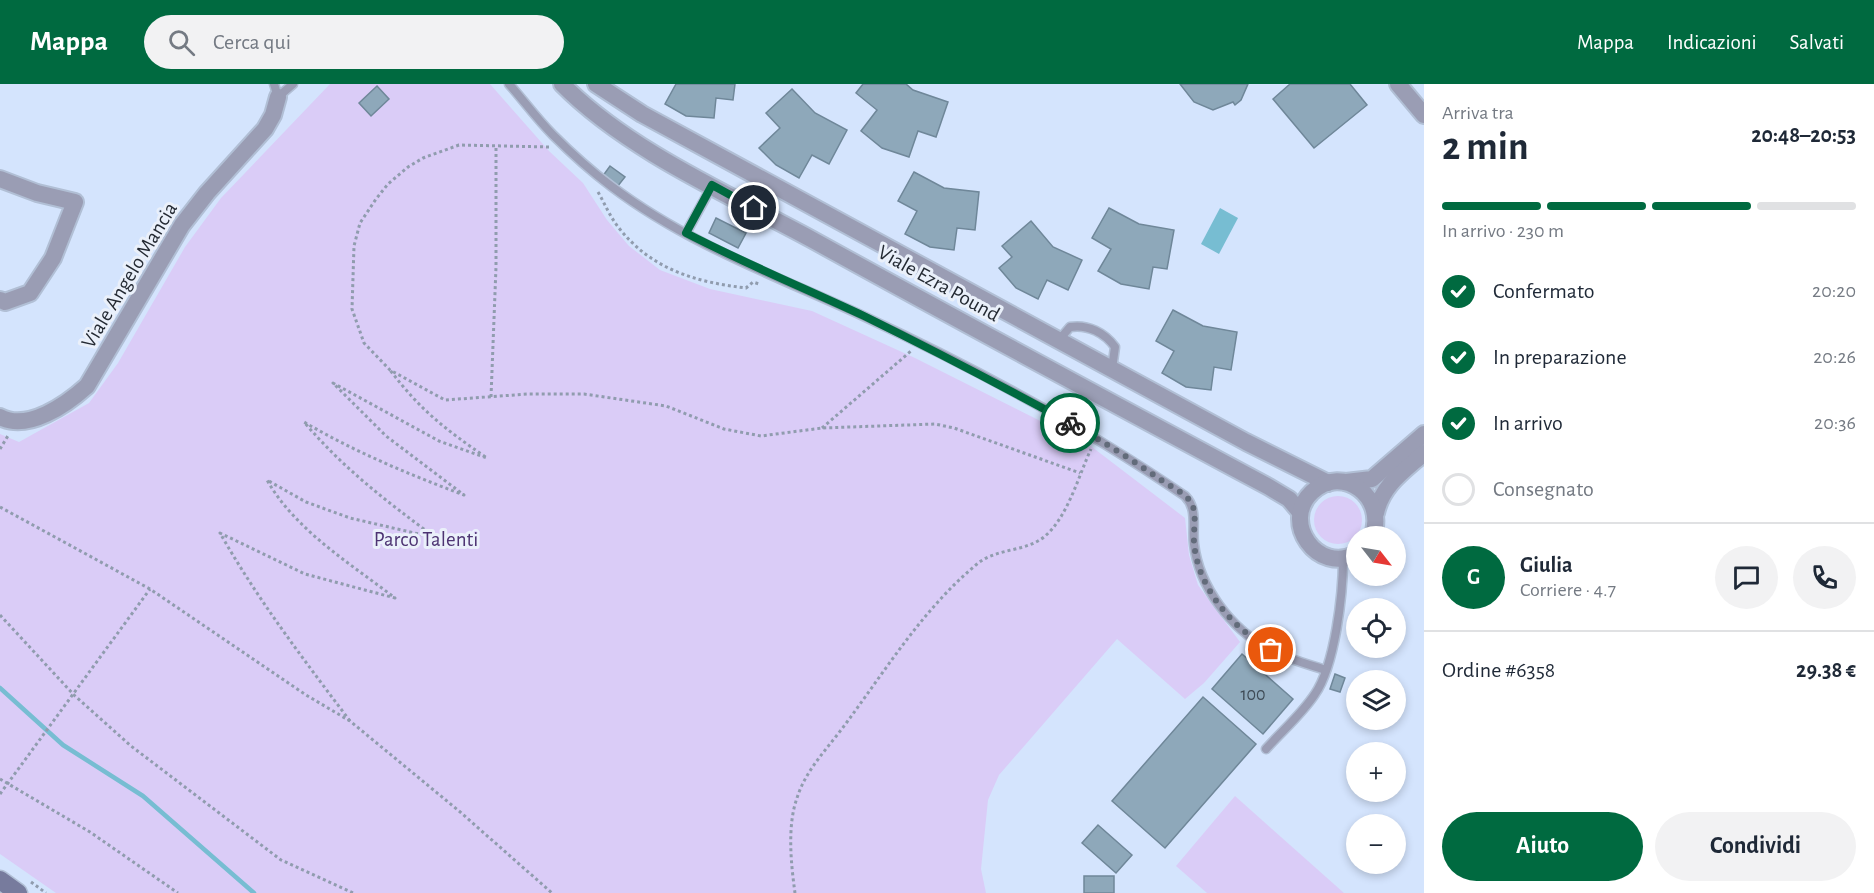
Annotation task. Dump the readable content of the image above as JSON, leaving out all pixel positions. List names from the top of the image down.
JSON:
{
  "streets": {
    "street": ["Viale Angelo Mancia", "Viale Ezra Pound"]
  },
  "parks": ["Parco Talenti"],
  "house_numbers": ["100"],
  "north": "bottom right",
  "page": {
    "header": "Mappa",
    "search": "Cerca qui",
    "nav": ["Mappa", "Indicazioni", "Salvati"],
    "heading": ["2 min", "Arriva tra", "20:48–20:53"],
    "panel": [
      "Giulia",
      "Corriere · 4.7",
      "Ordine #6358",
      "29.38 €"
    ],
    "bar": "In arrivo · 230 m",
    "list": [
      ["Confermato", "20:20"],
      ["In preparazione", "20:26"],
      ["In arrivo", "20:36"],
      "Consegnato"
    ],
    "map_buttons": ["+", "−"],
    "round": "G",
    "buttons": ["Aiuto", "Condividi"]
  }
}
